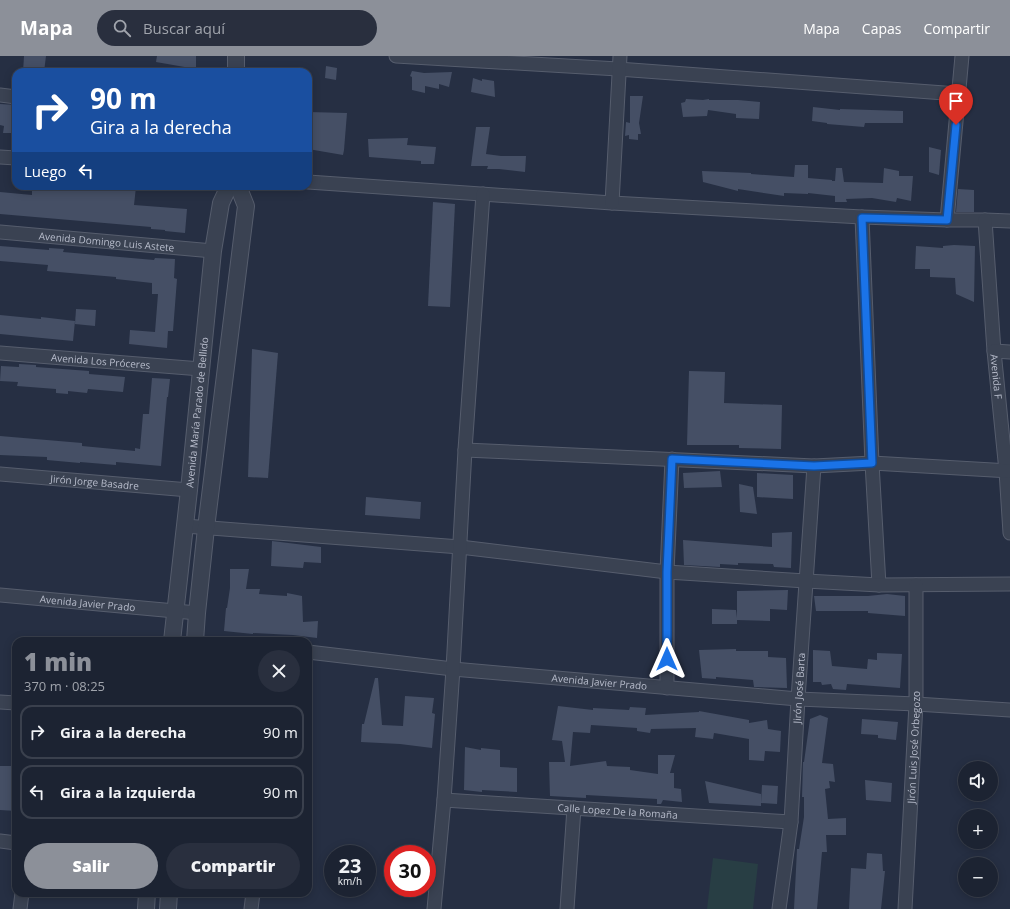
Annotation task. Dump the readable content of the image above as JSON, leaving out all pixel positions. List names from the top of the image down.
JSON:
{
  "streets": {
    "street": [
      "Avenida Domingo Luis Astete",
      "Avenida Los Próceres",
      "Avenida F",
      "Avenida María Parado de Bellido",
      "Jirón Jorge Basadre",
      "Avenida Javier Prado",
      "Jirón José Barta",
      "Jirón Luis José Orbegozo",
      "Calle Lopez De la Romaña"
    ]
  },
  "crossings": [
    ["Avenida Domingo Luis Astete", "Avenida María Parado de Bellido"],
    ["Avenida Los Próceres", "Avenida María Parado de Bellido"],
    ["Avenida María Parado de Bellido", "Jirón Jorge Basadre"],
    ["Avenida María Parado de Bellido", "Avenida Javier Prado"],
    ["Avenida Javier Prado", "Jirón José Barta"],
    ["Avenida Javier Prado", "Jirón Luis José Orbegozo"],
    ["Jirón José Barta", "Calle Lopez De la Romaña"]
  ],
  "page": {
    "header": "Mapa",
    "search": "Buscar aquí",
    "nav": ["Mapa", "Capas", "Compartir"],
    "turn": ["90 m", "Gira a la derecha"],
    "then": "Luego",
    "heading": ["1 min", "370 m · 08:25"],
    "list": [
      {
        "name": "Gira a la derecha",
        "value": "90 m"
      },
      {
        "name": "Gira a la izquierda",
        "value": "90 m"
      }
    ],
    "map_buttons": ["+", "−"],
    "buttons": ["Salir", "Compartir"],
    "speed": "23 km/h",
    "limit": "30"
  }
}
